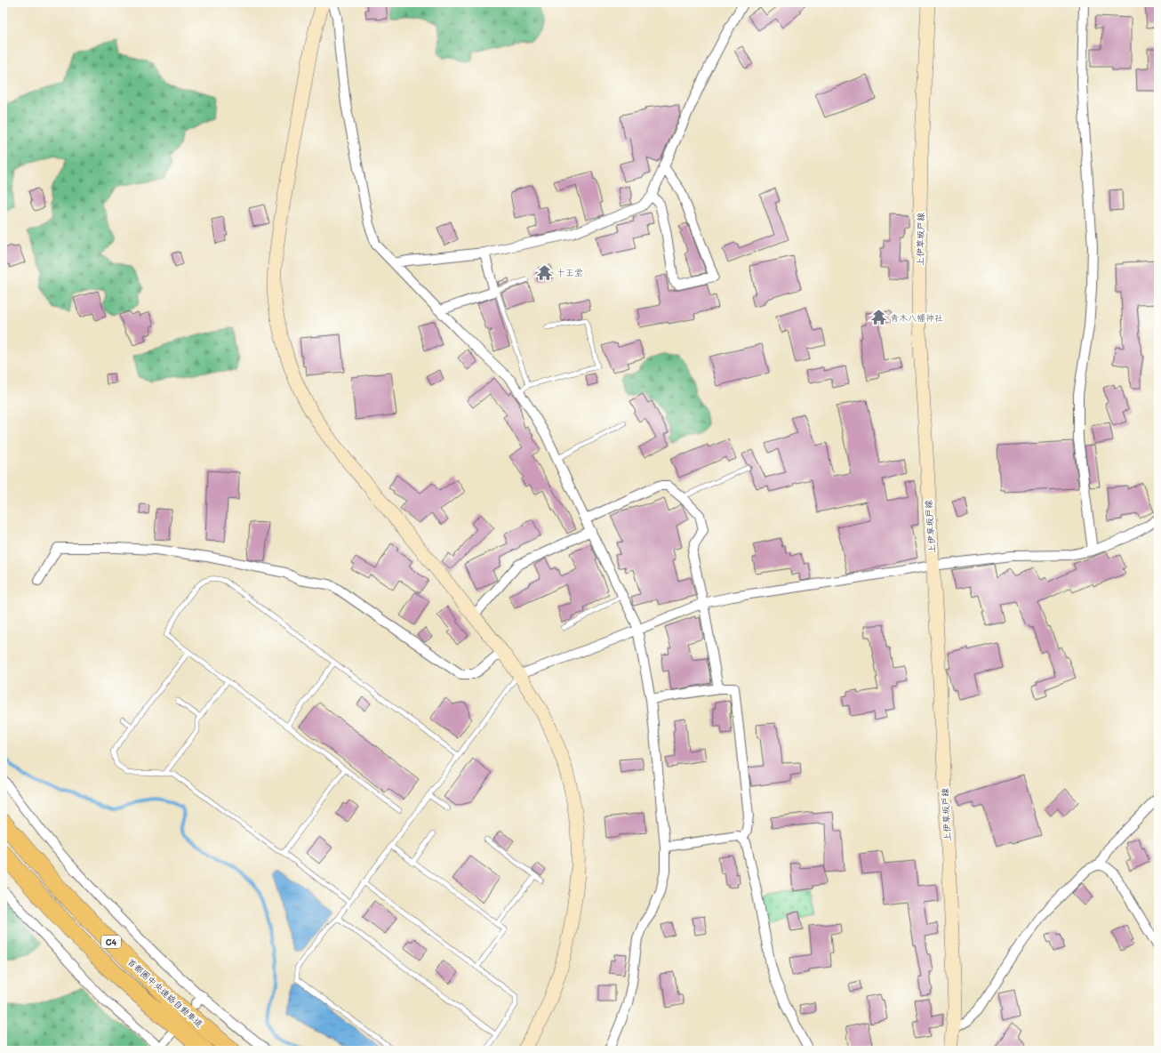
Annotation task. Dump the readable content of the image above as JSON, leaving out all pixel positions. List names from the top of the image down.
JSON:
{
  "streets": {
    "highway": ["C4", "首都圏中央連絡自動車道"],
    "street": ["上伊草坂戸線"]
  },
  "places": {
    "temple": ["十王堂", "青木八幡神社"]
  }
}
